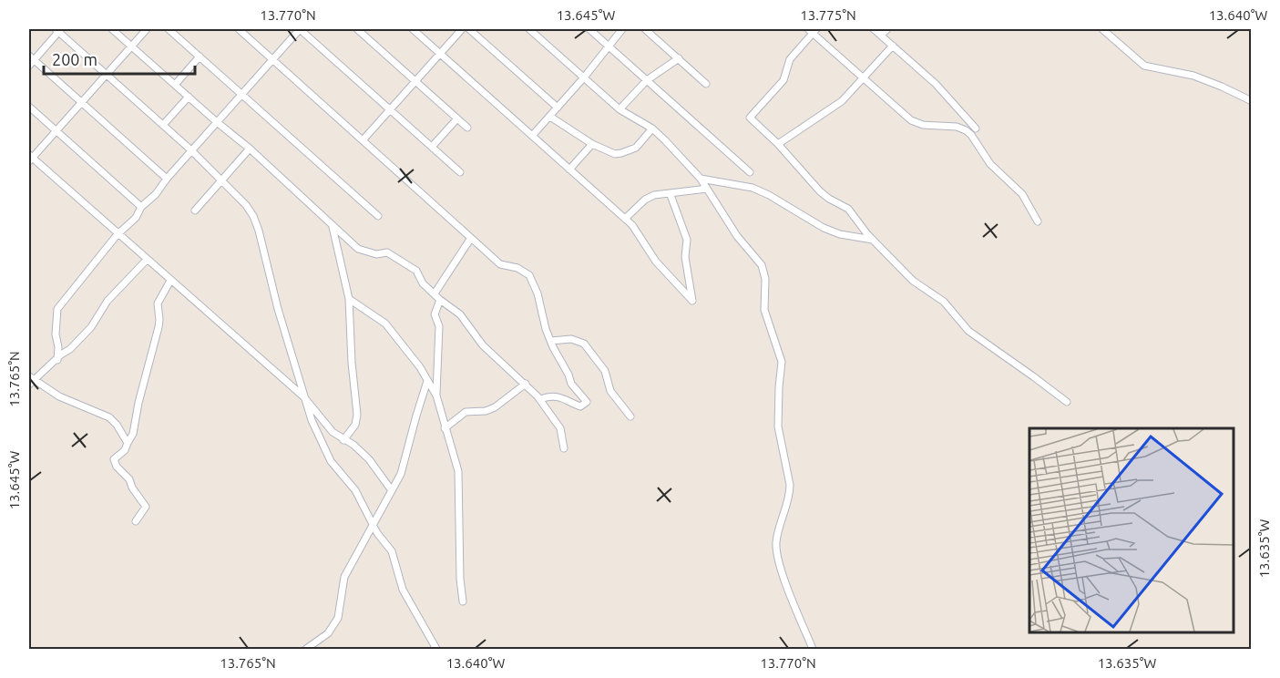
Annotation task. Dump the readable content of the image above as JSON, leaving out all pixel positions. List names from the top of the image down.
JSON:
{
  "scale_bar": "200 m",
  "coordinates": [
    "13.770°N",
    "13.645°W",
    "13.775°N",
    "13.640°W",
    "13.765°N",
    "13.635°W"
  ]
}
